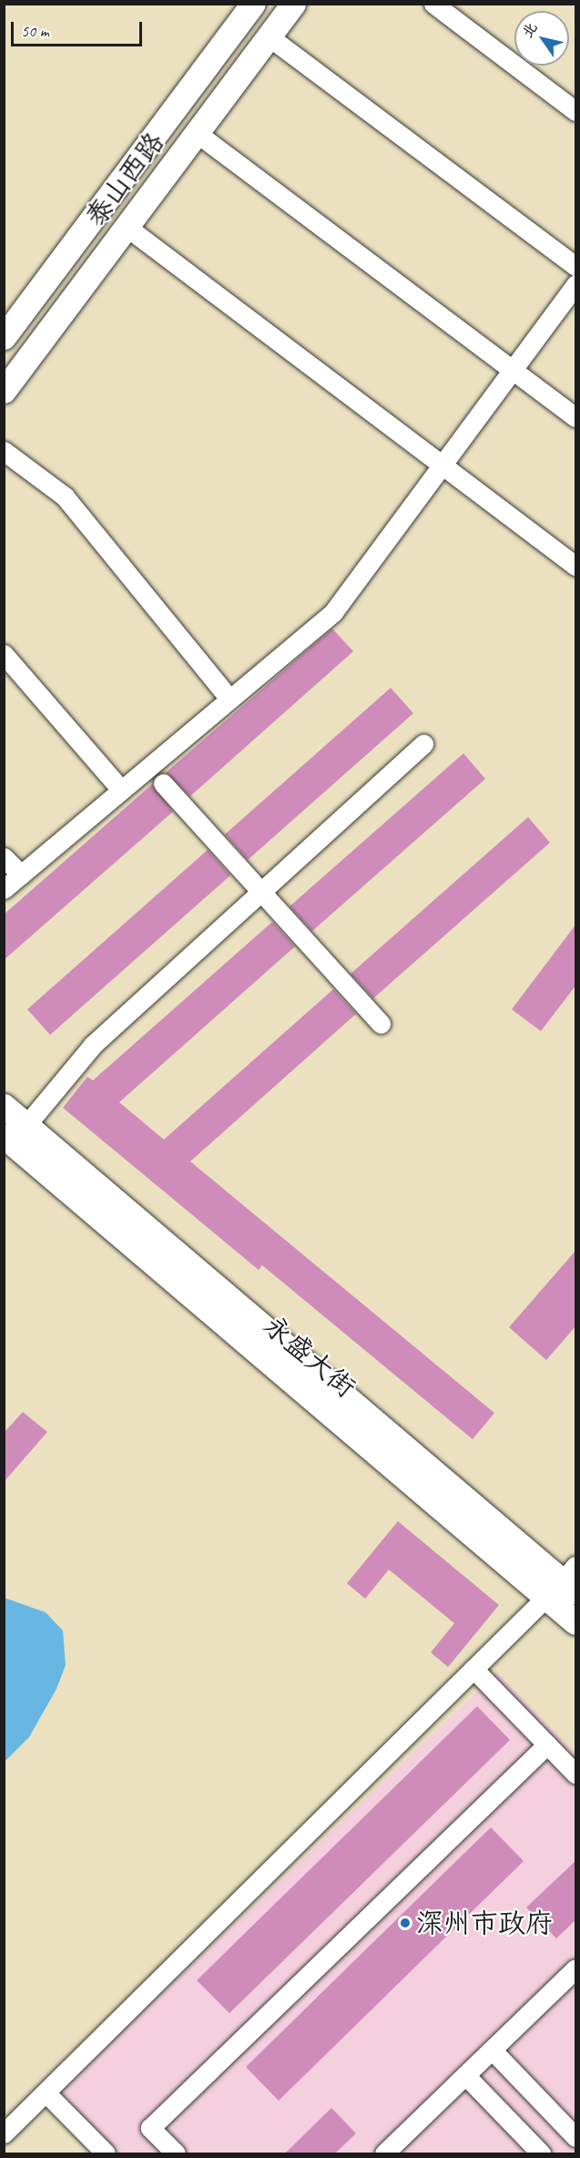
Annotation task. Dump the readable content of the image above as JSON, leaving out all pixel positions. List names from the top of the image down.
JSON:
{
  "streets": {
    "main road": ["泰山西路", "永盛大街"]
  },
  "places": ["深州市政府"],
  "scale_bar": "50 m",
  "north": "top left"
}
